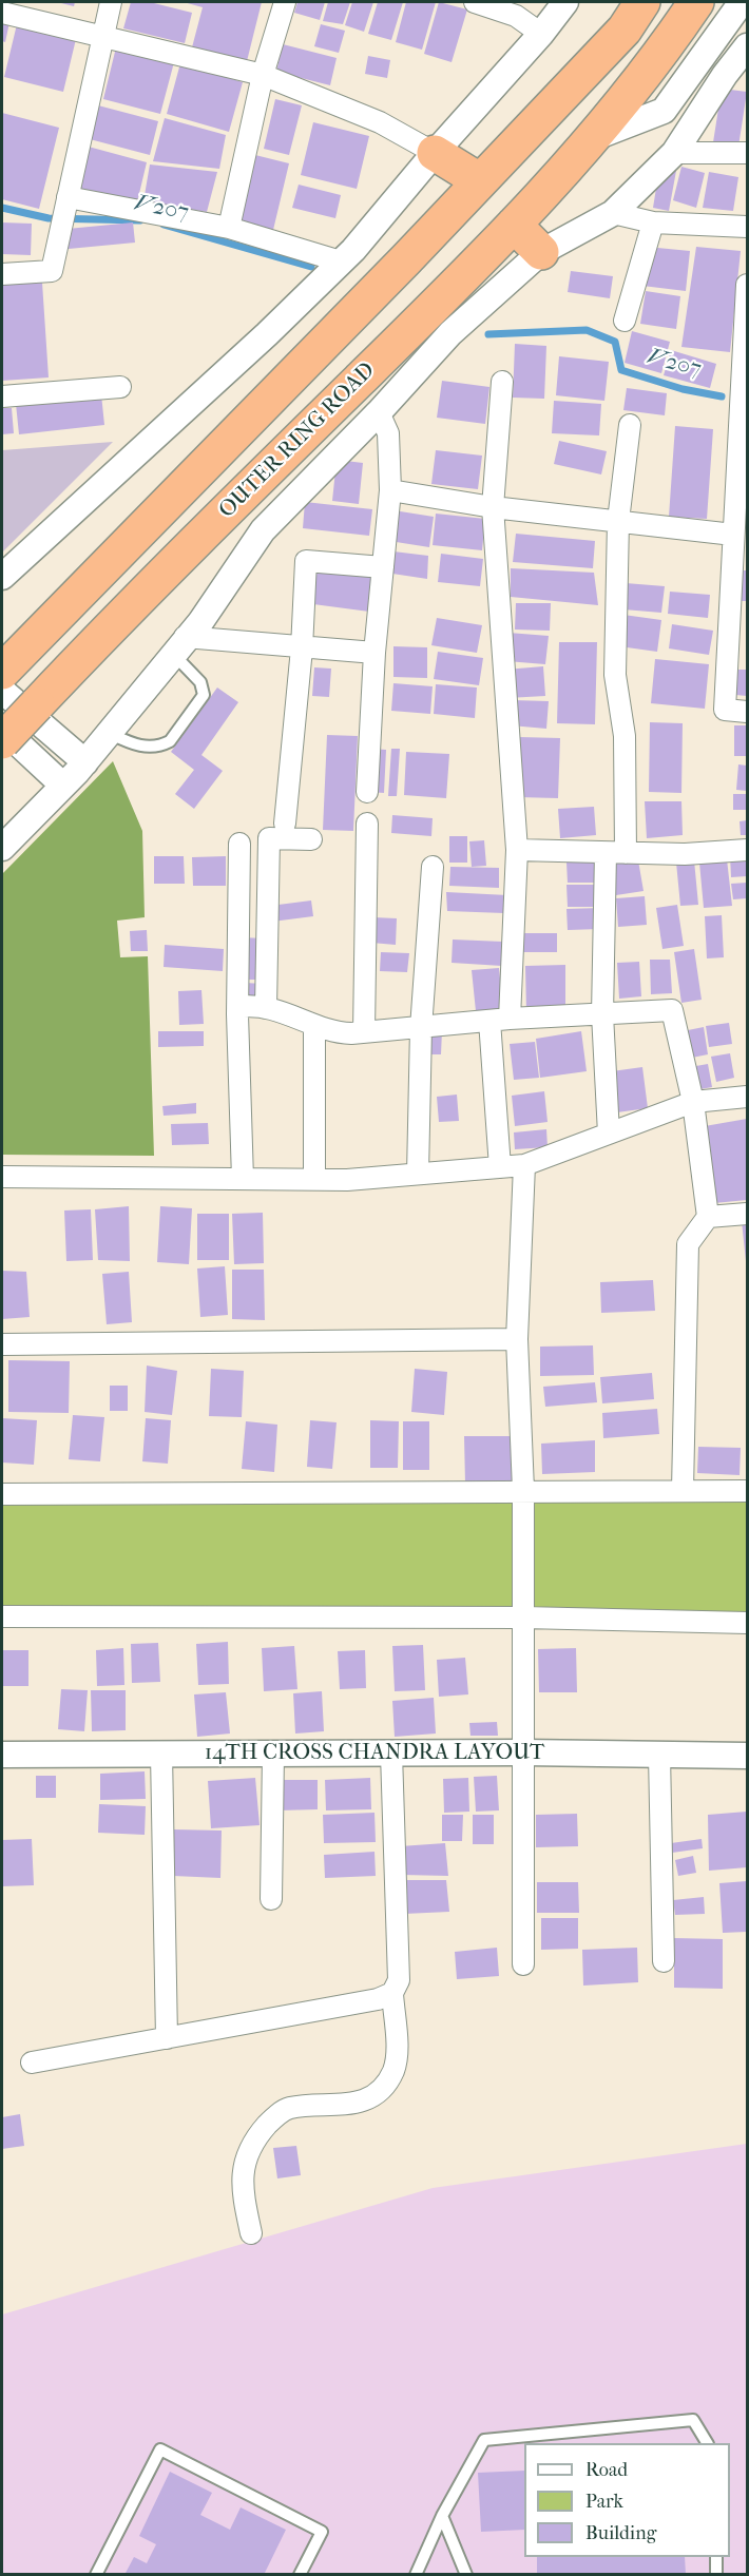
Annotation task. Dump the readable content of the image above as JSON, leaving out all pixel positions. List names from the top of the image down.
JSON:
{
  "streets": {
    "highway": ["OUTER RING ROAD"],
    "street": ["14TH CROSS CHANDRA LAYOUT"]
  },
  "water": ["V207"],
  "legend": ["Road", "Park", "Building"]
}
